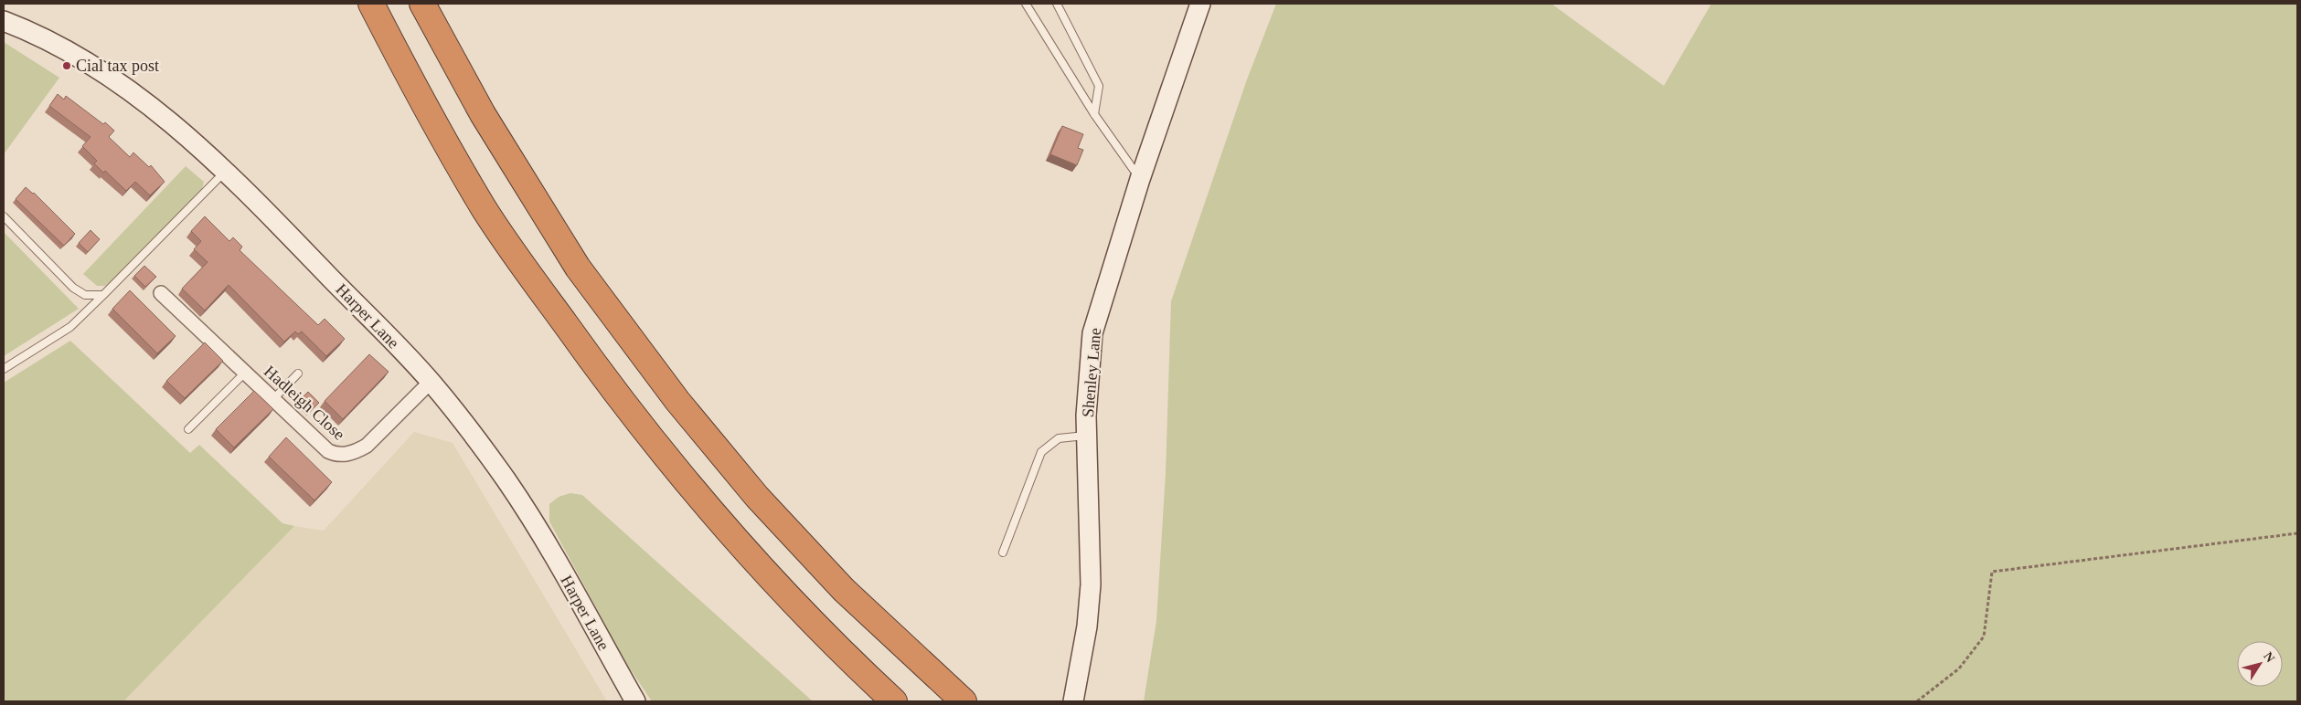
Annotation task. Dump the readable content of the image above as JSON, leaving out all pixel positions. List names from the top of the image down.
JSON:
{
  "streets": {
    "main road": ["Harper Lane", "Shenley Lane"],
    "street": ["Hadleigh Close"]
  },
  "crossings": [
    ["Harper Lane", "Hadleigh Close"]
  ],
  "places": ["Cial tax post"],
  "north": "top right"
}
